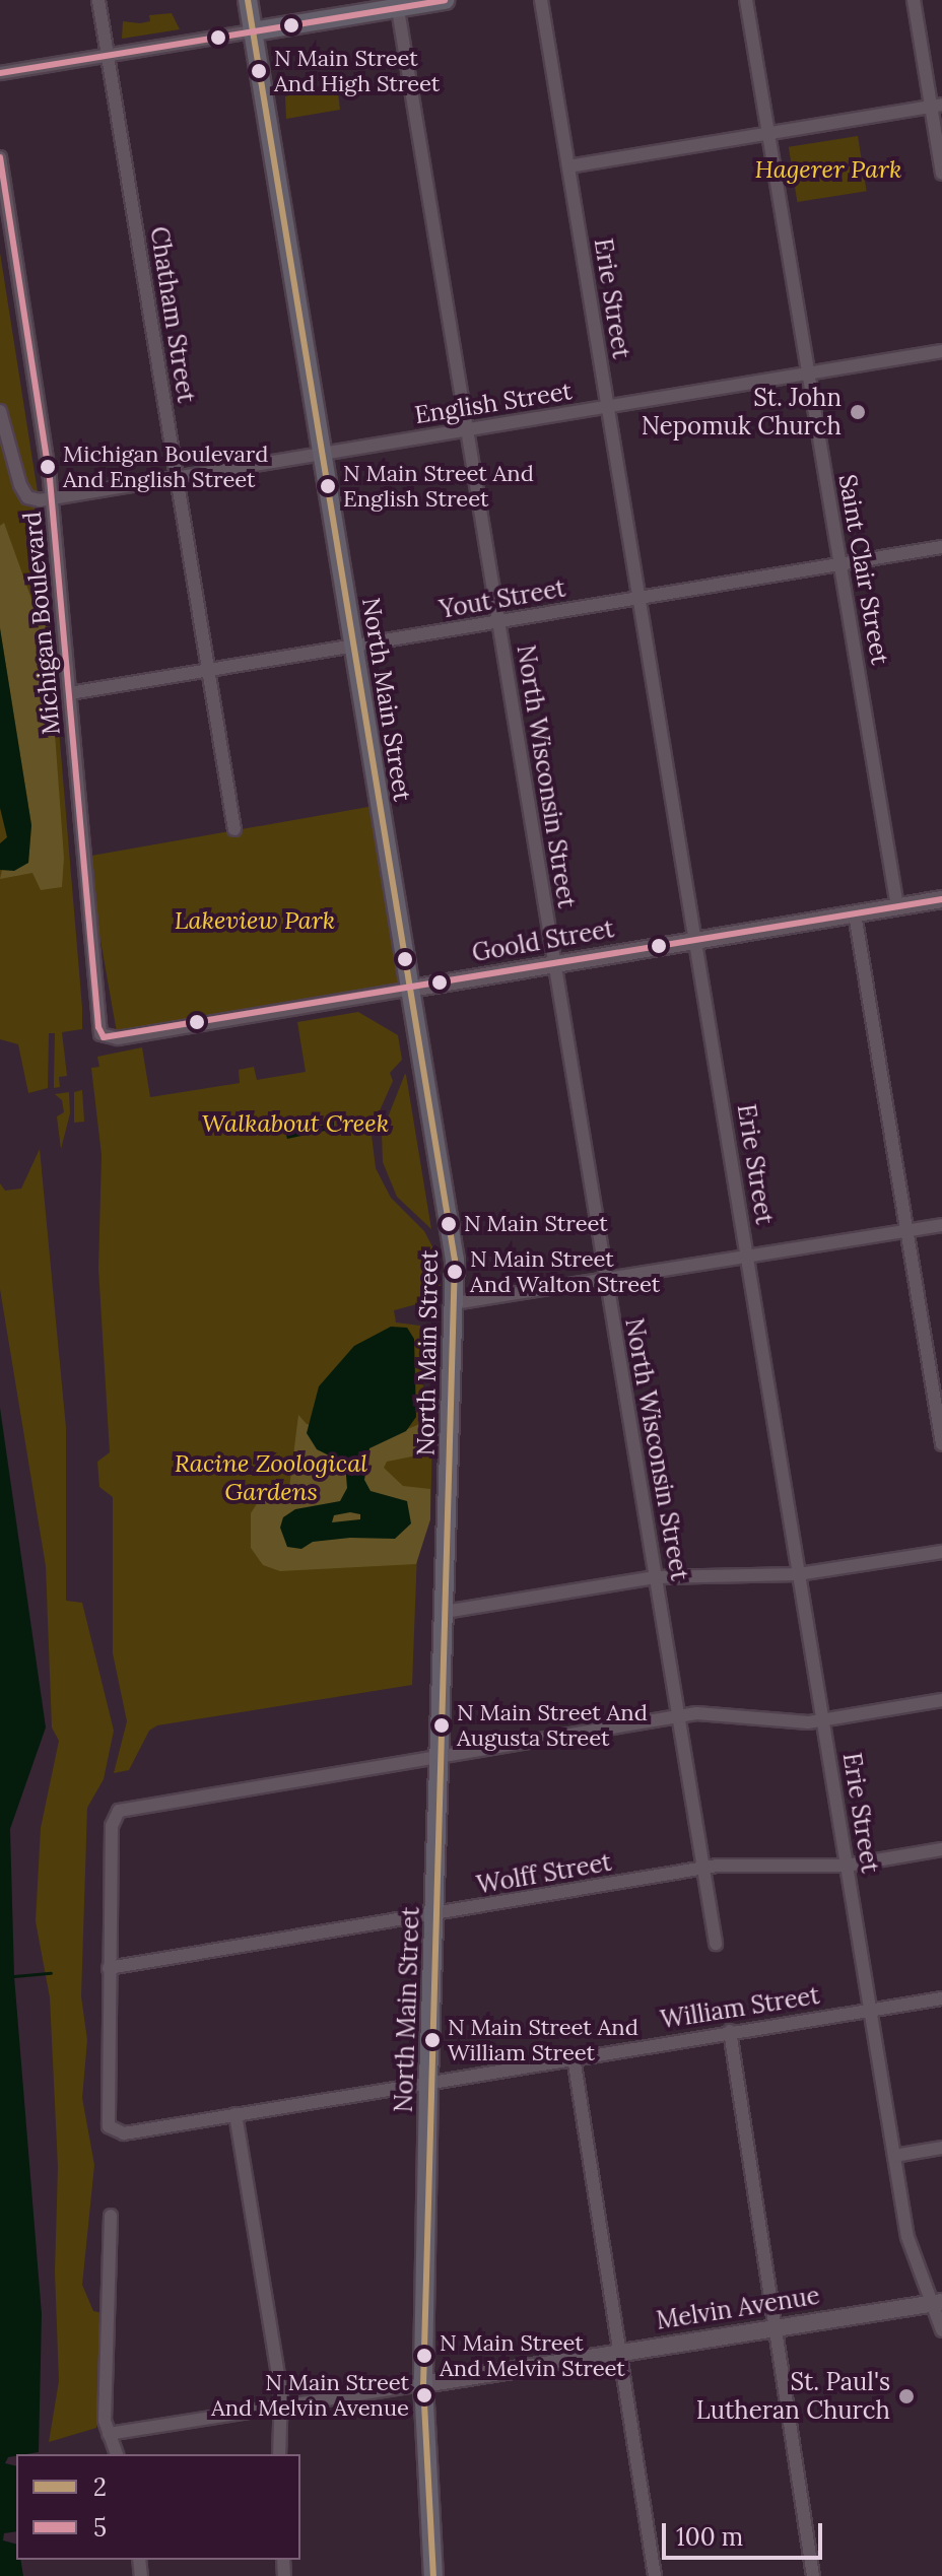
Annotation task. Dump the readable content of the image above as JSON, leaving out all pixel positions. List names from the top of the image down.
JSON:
{
  "streets": {
    "main road": ["North Main Street"],
    "street": [
      "Erie Street",
      "Chatham Street",
      "English Street",
      "Saint Clair Street",
      "Yout Street",
      "Michigan Boulevard",
      "North Wisconsin Street",
      "Goold Street",
      "Wolff Street",
      "William Street",
      "Melvin Avenue"
    ]
  },
  "crossings": [
    ["Erie Street", "English Street"],
    ["Erie Street", "Yout Street"],
    ["Erie Street", "Goold Street"],
    ["Erie Street", "Wolff Street"],
    ["Erie Street", "William Street"],
    ["Erie Street", "Melvin Avenue"],
    ["Chatham Street", "English Street"],
    ["Chatham Street", "Yout Street"],
    ["English Street", "Saint Clair Street"],
    ["English Street", "Michigan Boulevard"],
    ["English Street", "North Main Street"],
    ["English Street", "North Wisconsin Street"],
    ["Saint Clair Street", "Yout Street"],
    ["Saint Clair Street", "Goold Street"],
    ["Yout Street", "Michigan Boulevard"],
    ["Yout Street", "North Main Street"],
    ["Yout Street", "North Wisconsin Street"],
    ["Michigan Boulevard", "Goold Street"],
    ["North Main Street", "Goold Street"],
    ["North Main Street", "Wolff Street"],
    ["North Main Street", "William Street"],
    ["North Main Street", "Melvin Avenue"],
    ["North Wisconsin Street", "Goold Street"],
    ["North Wisconsin Street", "Wolff Street"],
    ["Wolff Street", "William Street"]
  ],
  "parks": [
    "Hagerer Park",
    "Lakeview Park",
    "Walkabout Creek",
    "Racine Zoological Gardens"
  ],
  "places": [
    "N Main Street And High Street",
    "St. John Nepomuk Church",
    "Michigan Boulevard And English Street",
    "N Main Street And English Street",
    "N Main Street",
    "N Main Street And Walton Street",
    "N Main Street And Augusta Street",
    "N Main Street And William Street",
    "N Main Street And Melvin Street",
    "N Main Street And Melvin Avenue",
    "St. Paul's Lutheran Church"
  ],
  "lines": ["transit line 2", "transit line 5"],
  "legend": ["2", "5"],
  "scale_bar": "100 m"
}
